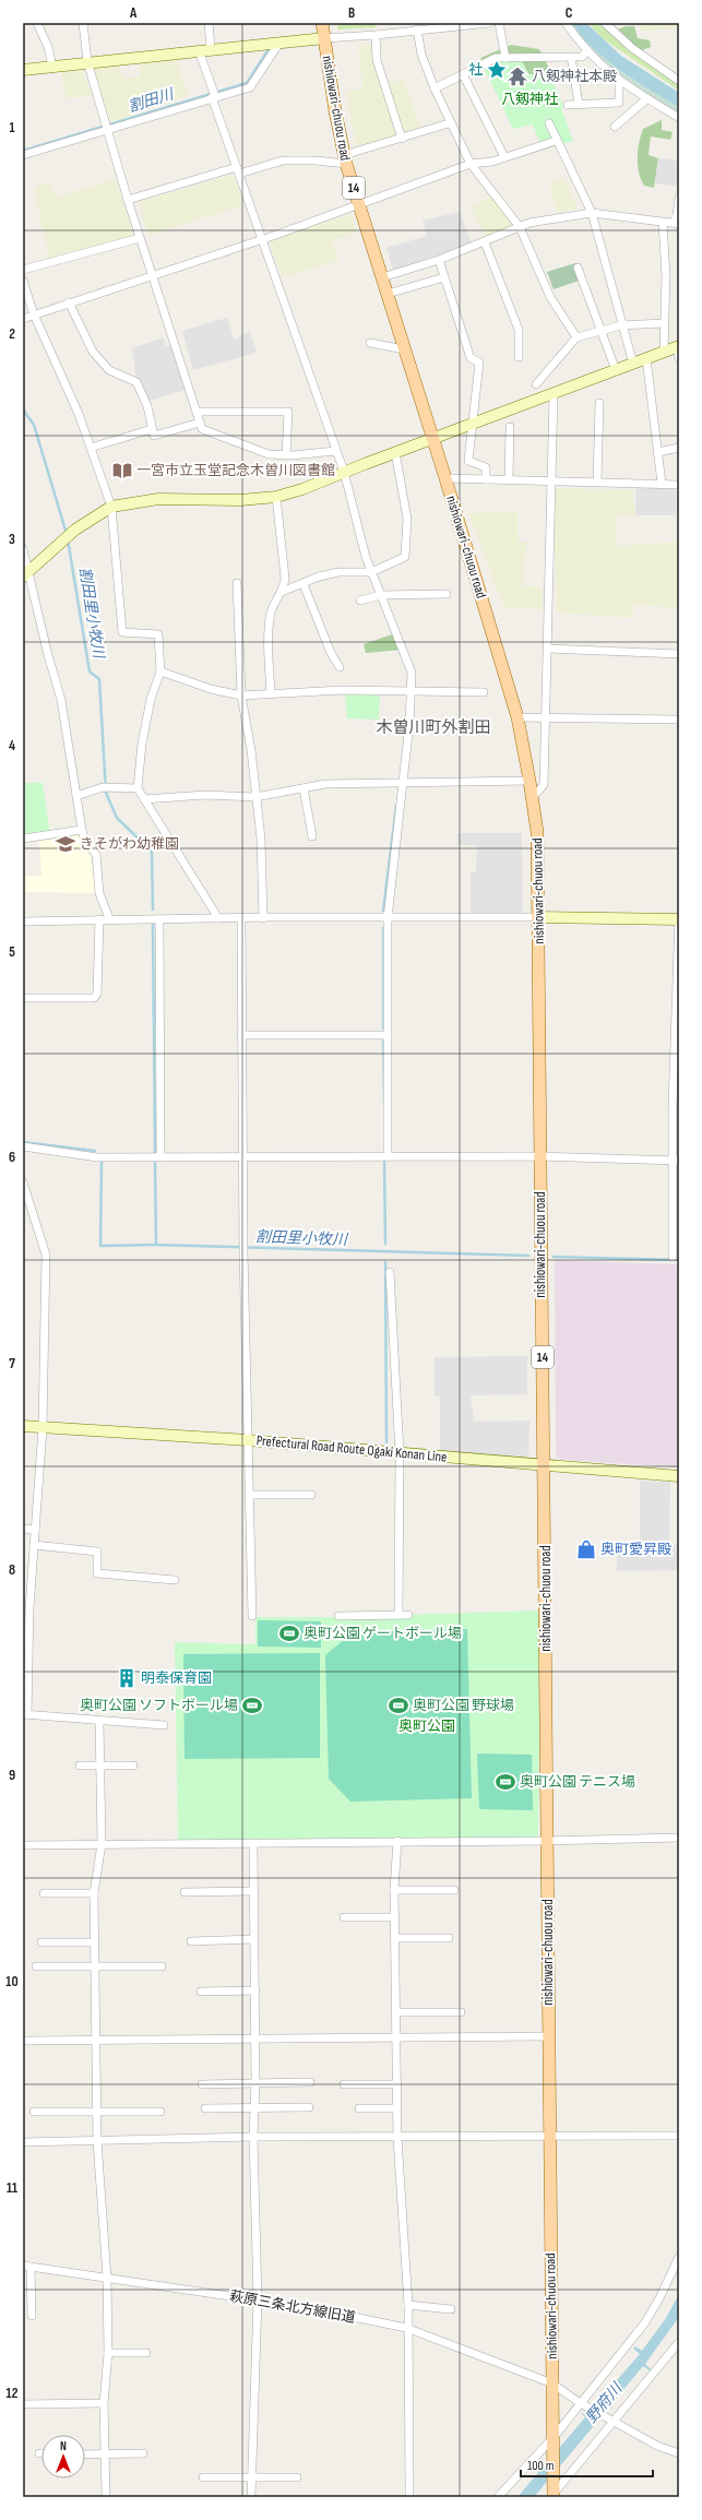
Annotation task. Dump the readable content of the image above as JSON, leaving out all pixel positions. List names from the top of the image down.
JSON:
{
  "streets": {
    "main road": ["nishiowari-chuou road", "14"],
    "street": ["Prefectural Road Route Ogaki Konan Line", "萩原三条北方線旧道"]
  },
  "crossings": [
    ["nishiowari-chuou road", "Prefectural Road Route Ogaki Konan Line"],
    ["nishiowari-chuou road", "萩原三条北方線旧道"]
  ],
  "districts": ["木曽川町外割田"],
  "water": ["割田川", "割田里小牧川", "野府川"],
  "parks": ["八剱神社", "奥町公園"],
  "places": {
    "place": ["社"],
    "temple": ["八剱神社本殿"],
    "library": ["一宮市立玉堂記念木曽川図書館"],
    "school or university": ["きそがわ幼稚園"],
    "shop": ["奥町愛昇殿"],
    "sports": [
      "奥町公園 ゲートボール場",
      "奥町公園 ソフトボール場",
      "奥町公園 野球場",
      "奥町公園 テニス場"
    ],
    "building": ["明泰保育園"]
  },
  "scale_bar": "100 m",
  "north": "top",
  "grid": {
    "columns": ["A", "B", "C"],
    "rows": [
      "1",
      "2",
      "3",
      "4",
      "5",
      "6",
      "7",
      "8",
      "9",
      "10",
      "11",
      "12"
    ]
  }
}
